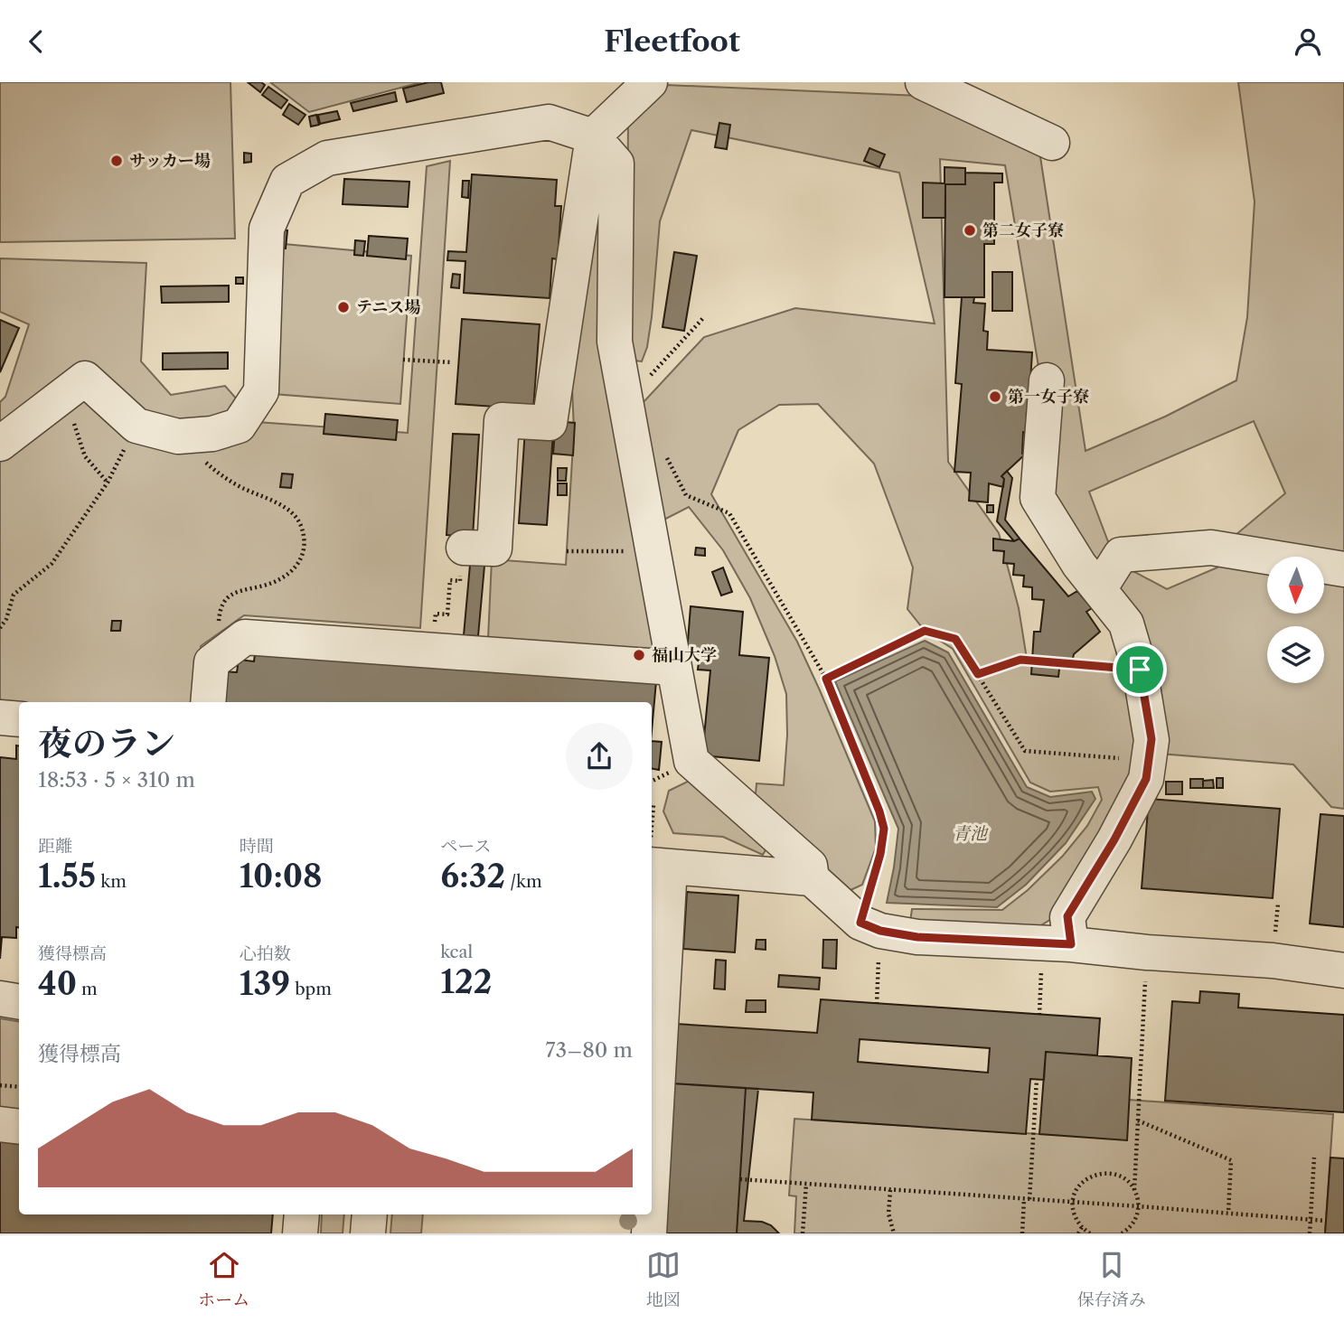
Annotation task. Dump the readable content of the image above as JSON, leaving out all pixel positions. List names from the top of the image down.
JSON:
{
  "water": ["青池"],
  "places": [
    "サッカー場",
    "第二女子寮",
    "テニス場",
    "第一女子寮",
    "福山大学"
  ],
  "north": "bottom",
  "page": {
    "header": "Fleetfoot",
    "heading": ["夜のラン", "18:53 · 5 × 310 m"],
    "stats": [
      ["距離", "1.55 km"],
      ["時間", "10:08"],
      ["ペース", "6:32 /km"],
      ["獲得標高", "40 m"],
      ["心拍数", "139 bpm"],
      ["kcal", "122"]
    ],
    "chart": ["獲得標高", "73–80 m"],
    "tabs": ["ホーム", "地図", "保存済み"]
  }
}
